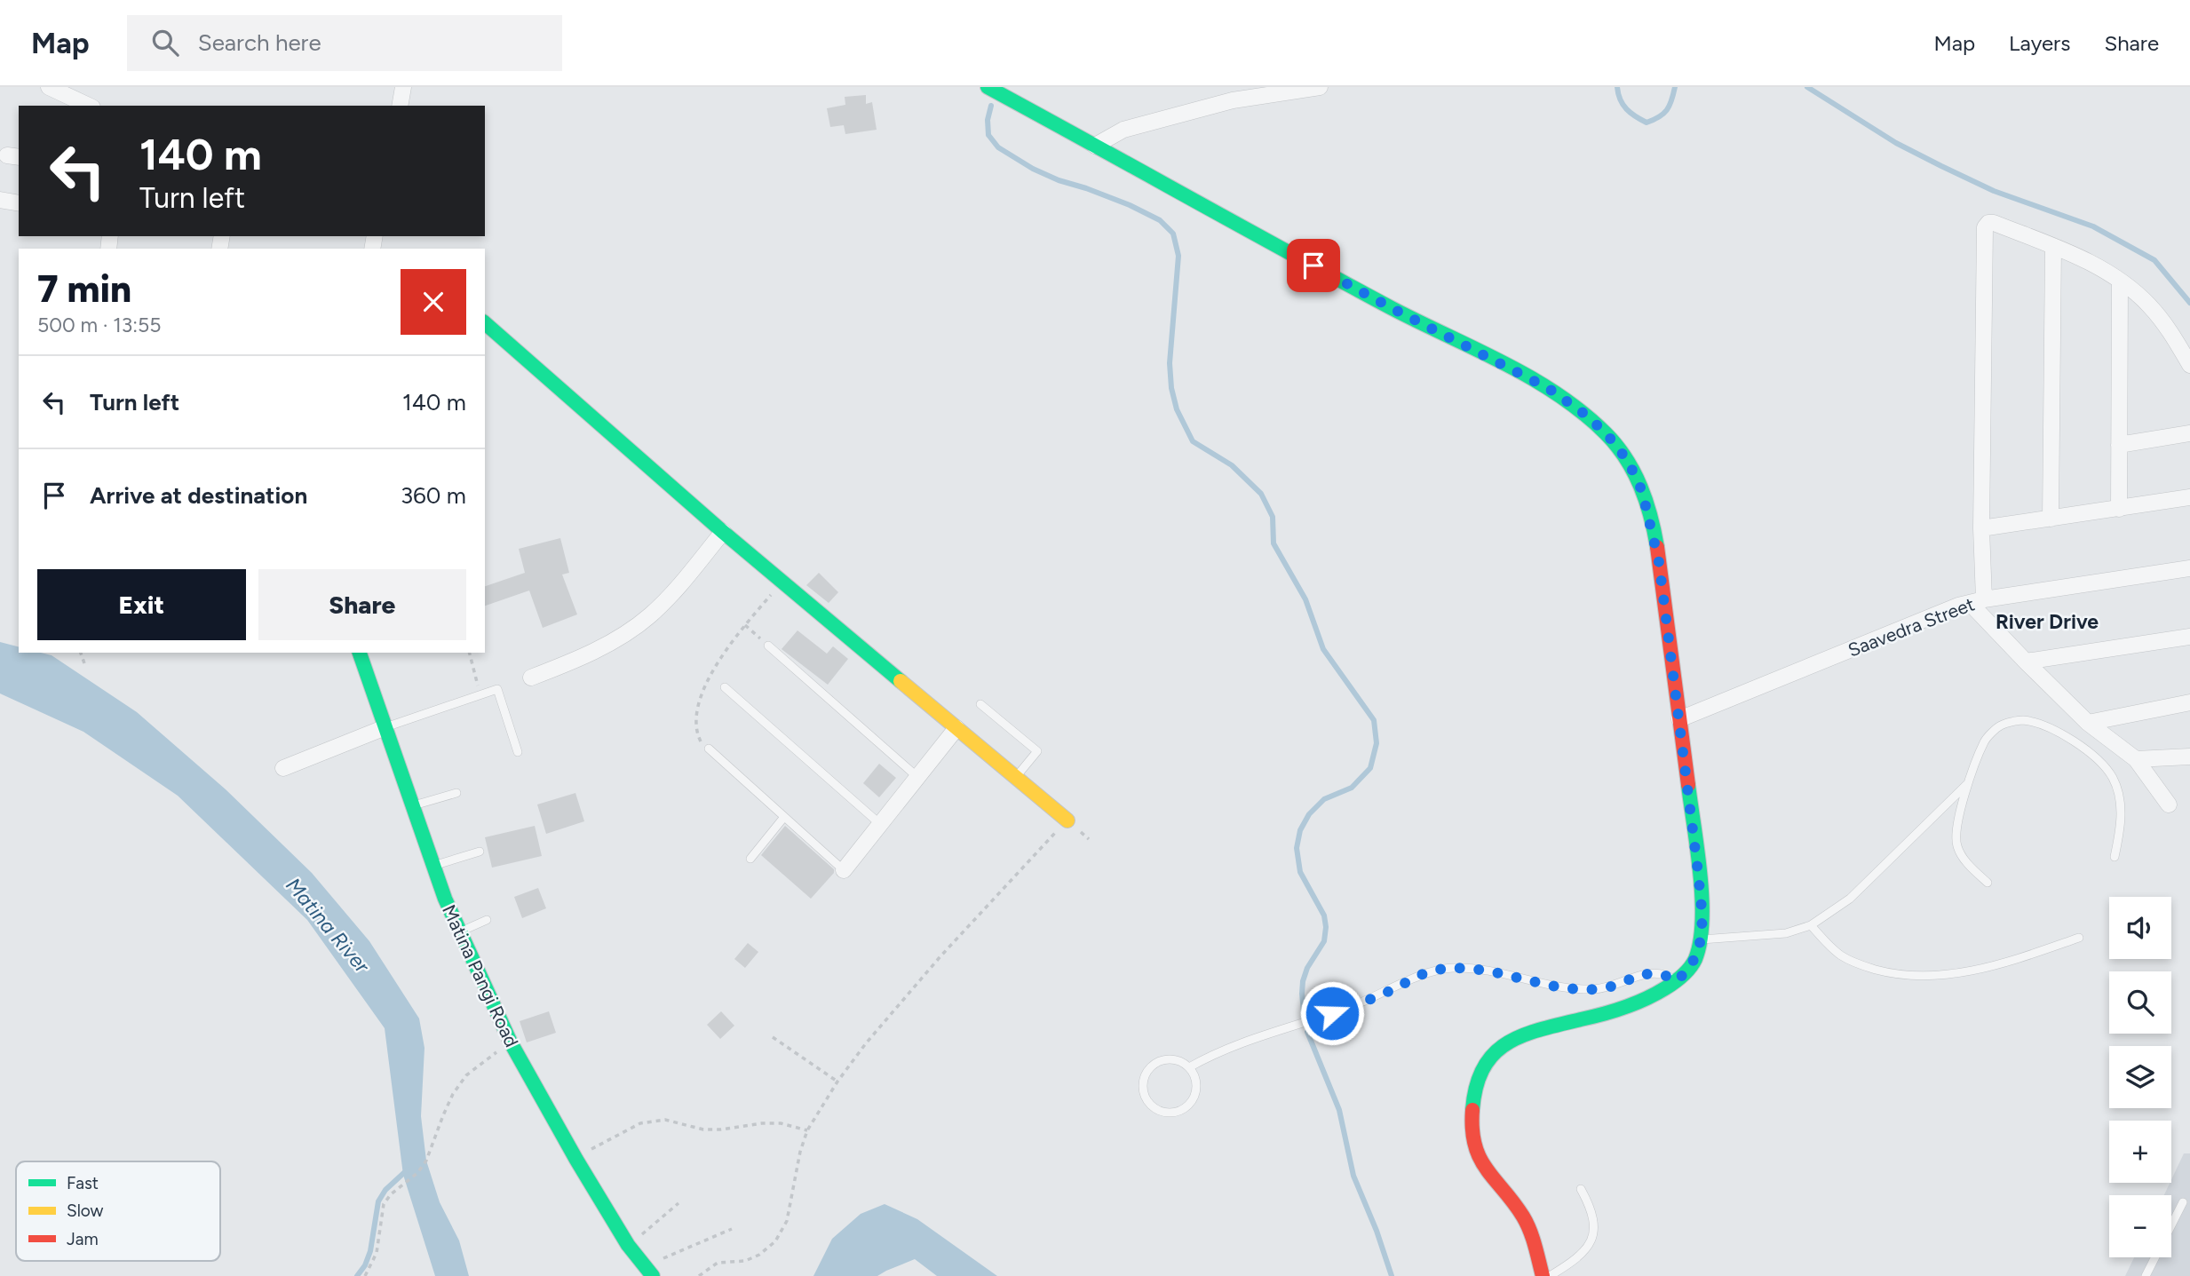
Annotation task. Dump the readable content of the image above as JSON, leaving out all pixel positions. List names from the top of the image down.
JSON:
{
  "streets": {
    "street": ["Saavedra Street", "Matina Pangi Road"]
  },
  "districts": ["River Drive"],
  "water": ["Matina River"],
  "legend": ["Fast", "Slow", "Jam"],
  "page": {
    "header": "Map",
    "search": "Search here",
    "nav": ["Map", "Layers", "Share"],
    "turn": ["140 m", "Turn left"],
    "heading": ["7 min", "500 m · 13:55"],
    "list": [
      {
        "name": "Turn left",
        "value": "140 m"
      },
      {
        "name": "Arrive at destination",
        "value": "360 m"
      }
    ],
    "buttons": ["Exit", "Share"],
    "map_buttons": ["+", "−"]
  }
}
